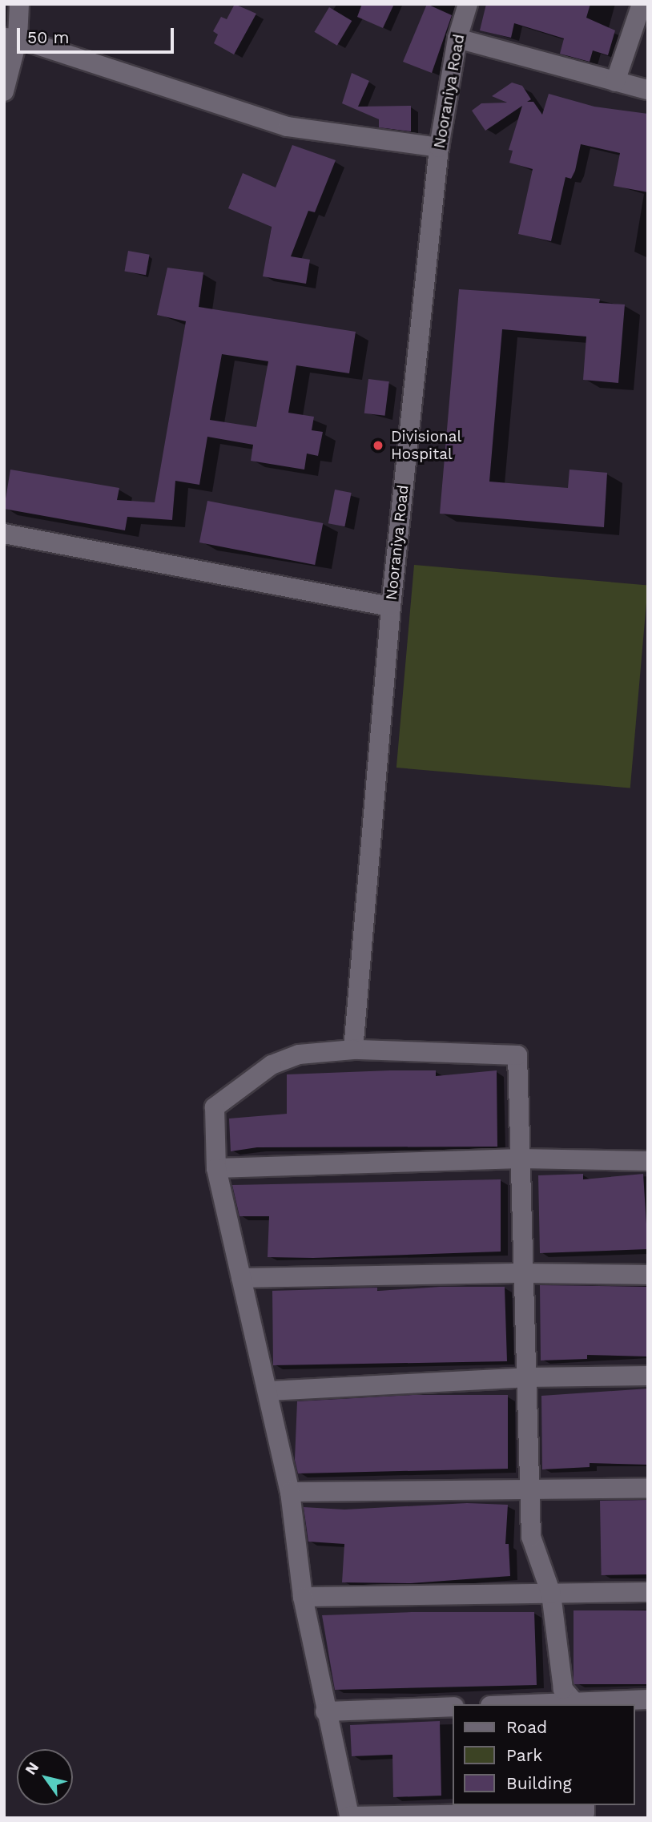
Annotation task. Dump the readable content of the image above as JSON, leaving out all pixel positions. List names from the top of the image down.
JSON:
{
  "streets": {
    "street": ["Nooraniya Road"]
  },
  "places": ["Divisional Hospital"],
  "legend": ["Road", "Park", "Building"],
  "scale_bar": "50 m",
  "north": "top left"
}
